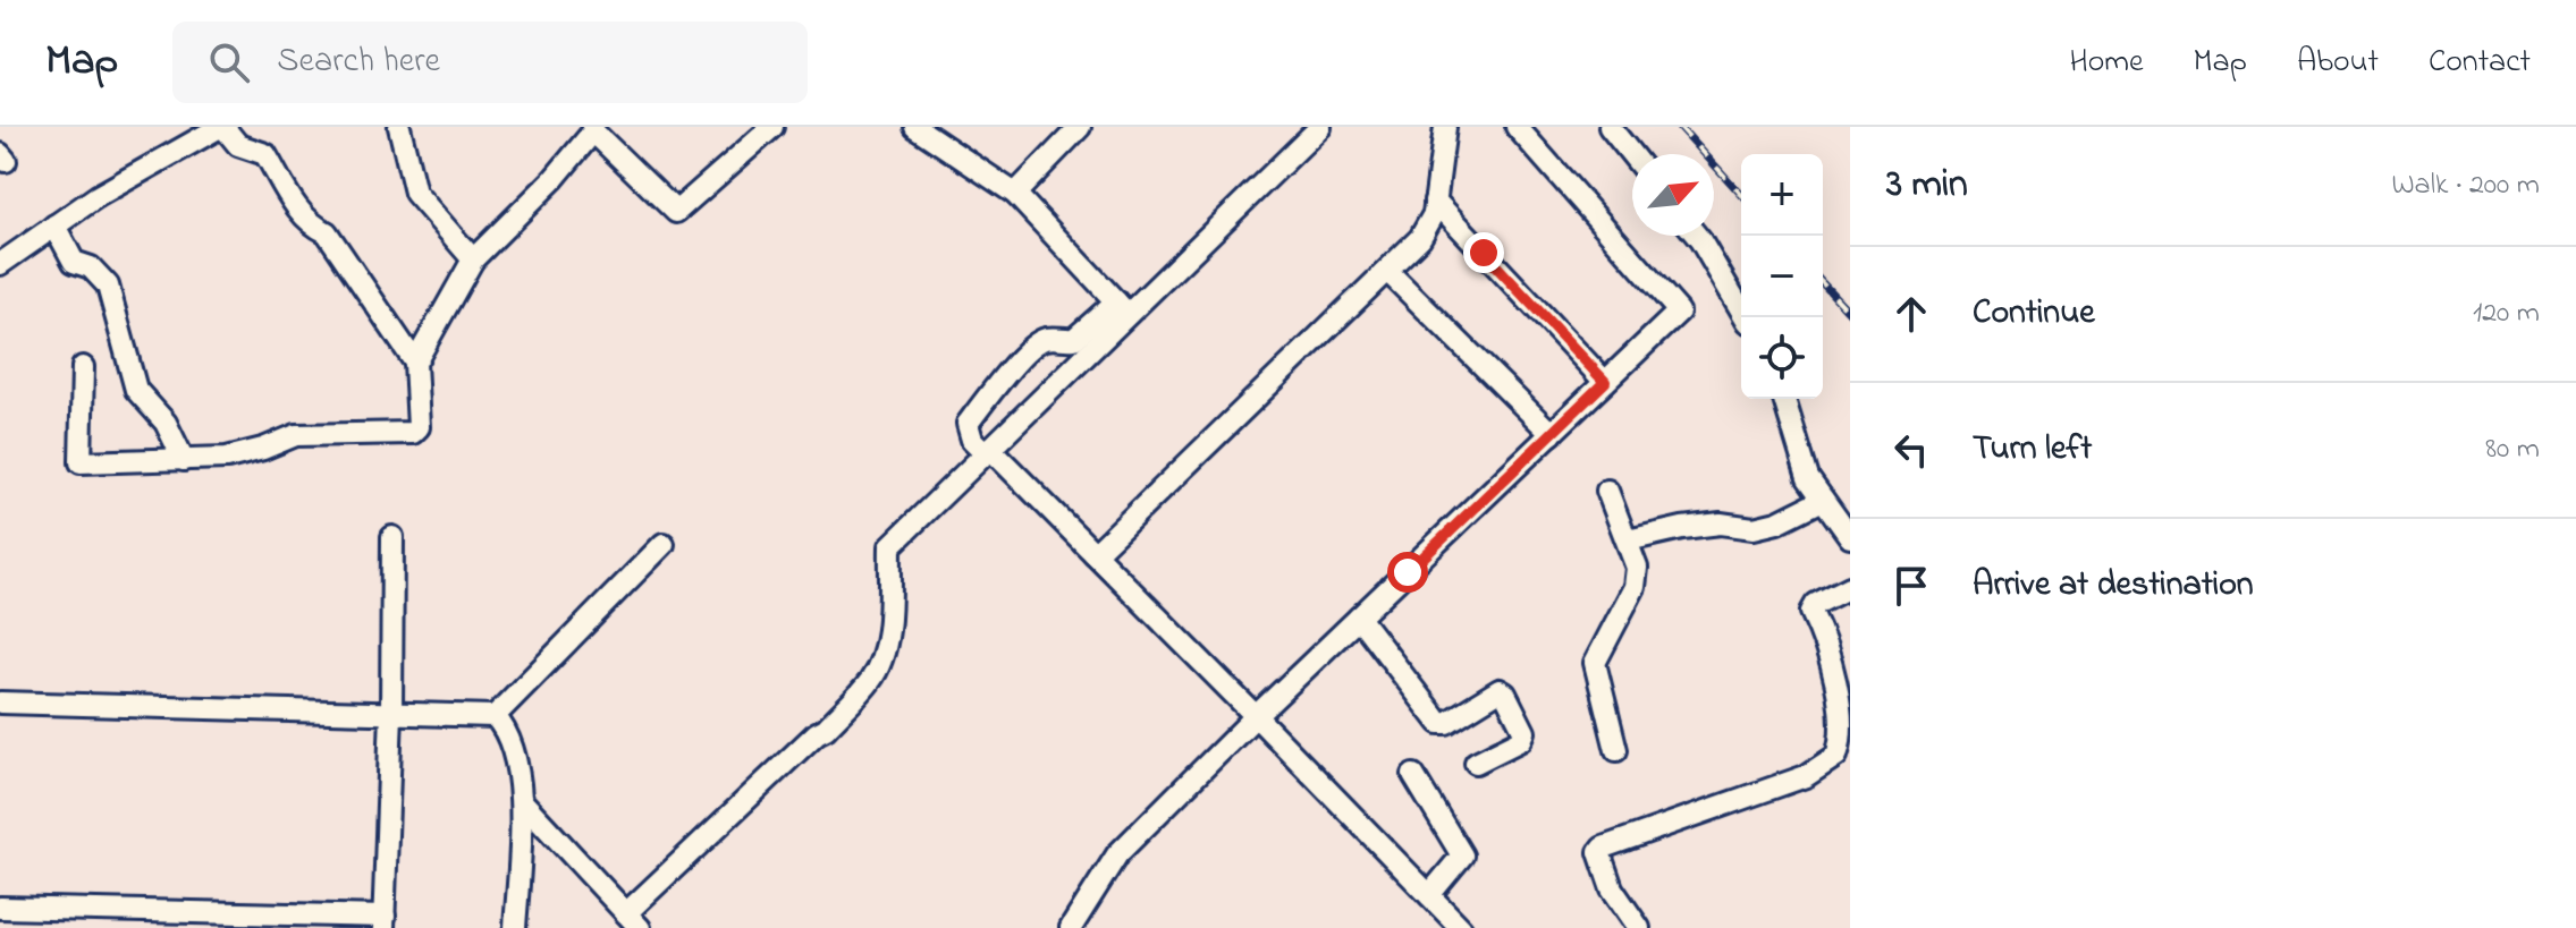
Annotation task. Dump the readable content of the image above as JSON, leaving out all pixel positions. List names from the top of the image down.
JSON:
{
  "north": "top right",
  "page": {
    "header": "Map",
    "search": "Search here",
    "nav": [
      "Home",
      "Map",
      "About",
      "Contact"
    ],
    "heading": ["3 min", "Walk · 200 m"],
    "map_buttons": ["+", "−"],
    "list": [
      ["Continue", "120 m"],
      ["Turn left", "80 m"],
      "Arrive at destination"
    ]
  }
}
